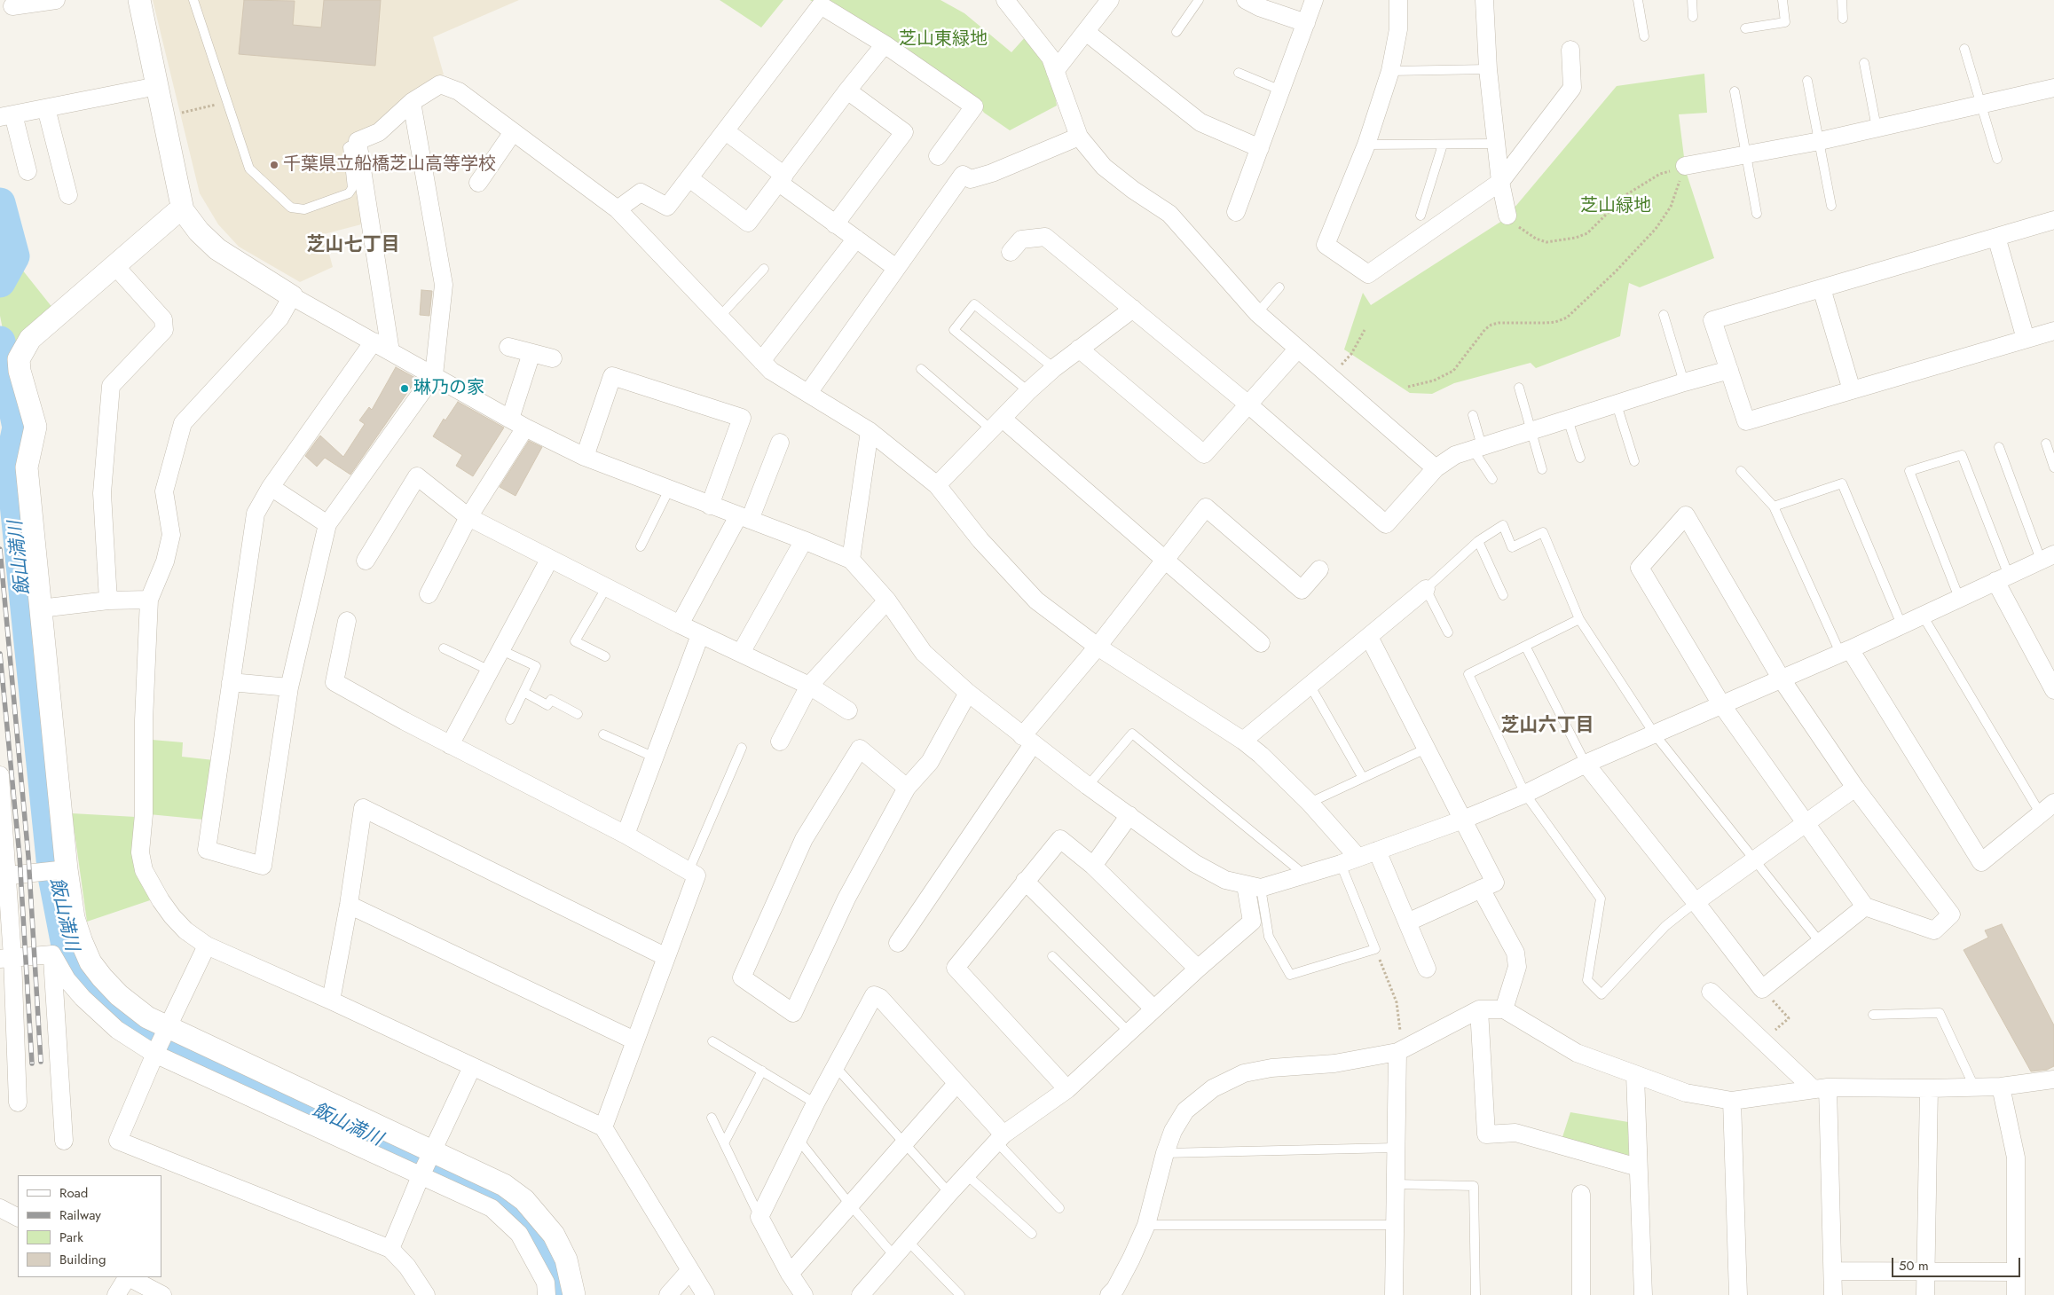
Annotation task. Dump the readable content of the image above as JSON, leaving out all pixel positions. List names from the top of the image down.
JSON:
{
  "districts": ["芝山七丁目", "芝山六丁目"],
  "water": ["飯山満川"],
  "parks": ["芝山東緑地", "芝山緑地"],
  "places": ["千葉県立船橋芝山高等学校", "琳乃の家"],
  "legend": [
    "Road",
    "Railway",
    "Park",
    "Building"
  ],
  "scale_bar": "50 m"
}
